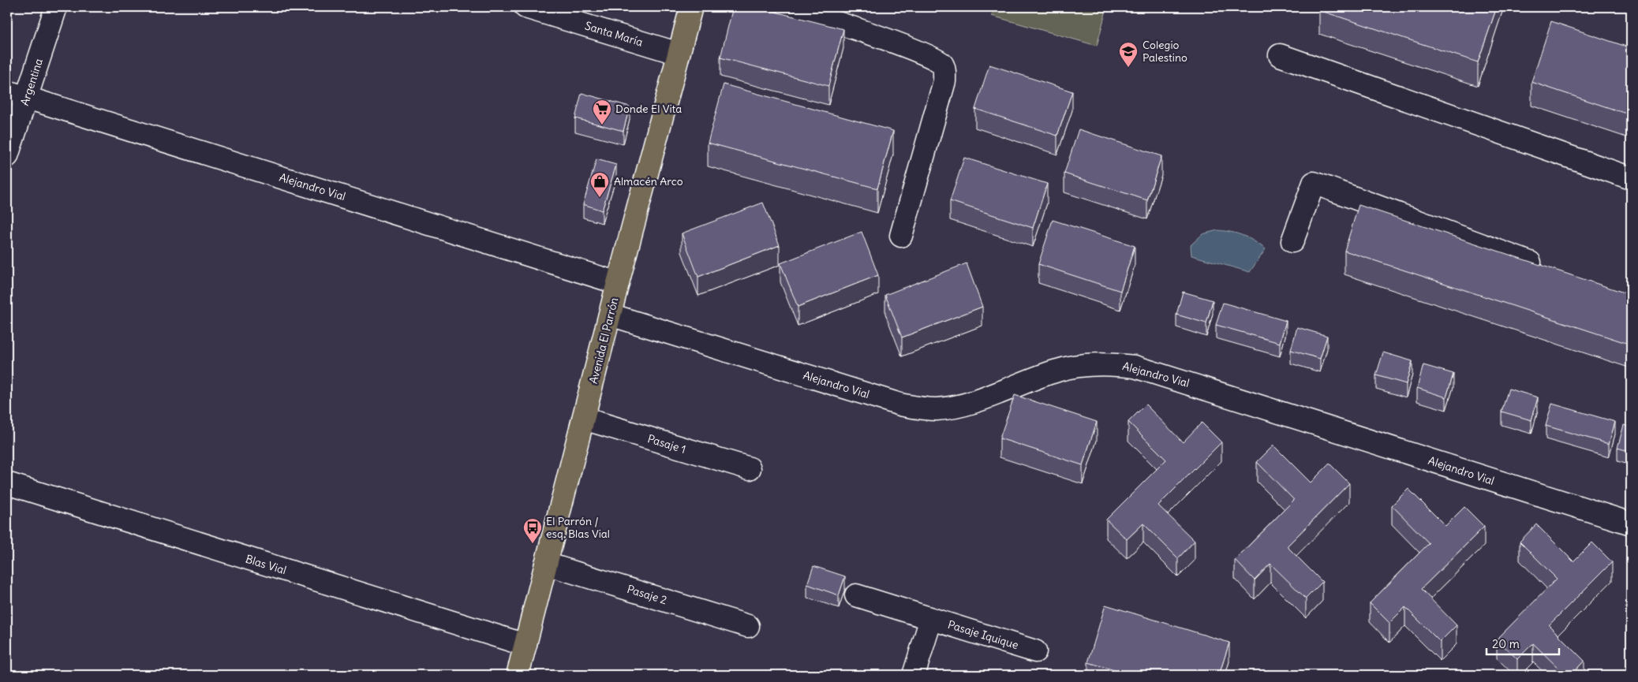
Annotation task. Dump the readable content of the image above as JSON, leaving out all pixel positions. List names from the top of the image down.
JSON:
{
  "streets": {
    "main road": ["Avenida El Parrón"],
    "street": [
      "Santa María",
      "Argentina",
      "Alejandro Vial",
      "Pasaje 1",
      "Blas Vial",
      "Pasaje 2",
      "Pasaje Iquique"
    ]
  },
  "crossings": [
    ["Santa María", "Avenida El Parrón"],
    ["Argentina", "Alejandro Vial"],
    ["Alejandro Vial", "Avenida El Parrón"],
    ["Avenida El Parrón", "Pasaje 1"],
    ["Avenida El Parrón", "Blas Vial"],
    ["Avenida El Parrón", "Pasaje 2"]
  ],
  "places": {
    "school or university": ["Colegio Palestino"],
    "supermarket": ["Donde El Vita"],
    "shop": ["Almacén Arco"],
    "bus stop": ["El Parrón / esq. Blas Vial"]
  },
  "scale_bar": "20 m"
}
